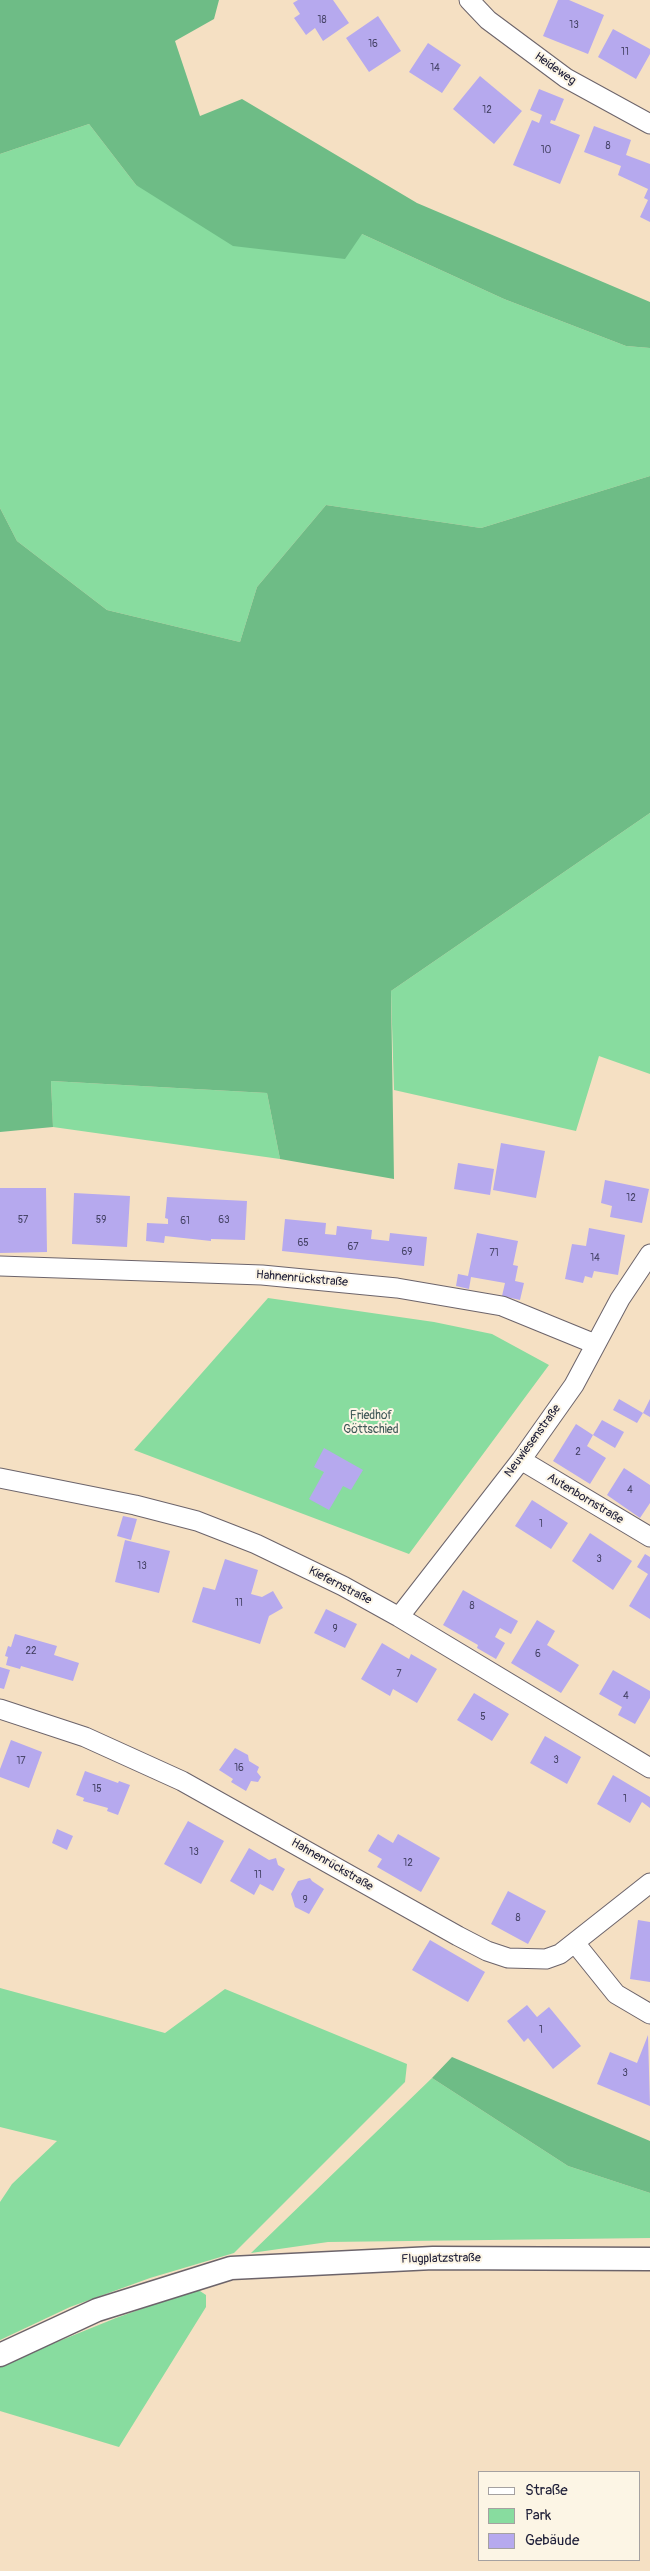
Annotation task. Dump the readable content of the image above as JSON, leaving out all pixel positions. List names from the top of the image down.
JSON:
{
  "streets": {
    "street": [
      "Heideweg",
      "Hahnenrückstraße",
      "Neuwiesenstraße",
      "Autenbornstraße",
      "Kiefernstraße",
      "Flugplatzstraße"
    ]
  },
  "crossings": [
    ["Hahnenrückstraße", "Neuwiesenstraße"],
    ["Neuwiesenstraße", "Autenbornstraße"],
    ["Neuwiesenstraße", "Kiefernstraße"]
  ],
  "parks": ["Friedhof Göttschied"],
  "house_numbers": [
    "18",
    "13",
    "16",
    "11",
    "14",
    "12",
    "8",
    "10",
    "12",
    "57",
    "59",
    "63",
    "61",
    "65",
    "67",
    "69",
    "71",
    "14",
    "2",
    "4",
    "1",
    "3",
    "13",
    "11",
    "8",
    "9",
    "22",
    "6",
    "7",
    "4",
    "5",
    "3",
    "17",
    "16",
    "15",
    "1",
    "13",
    "12",
    "11",
    "9",
    "8",
    "1",
    "3"
  ],
  "legend": ["Straße", "Park", "Gebäude"]
}
